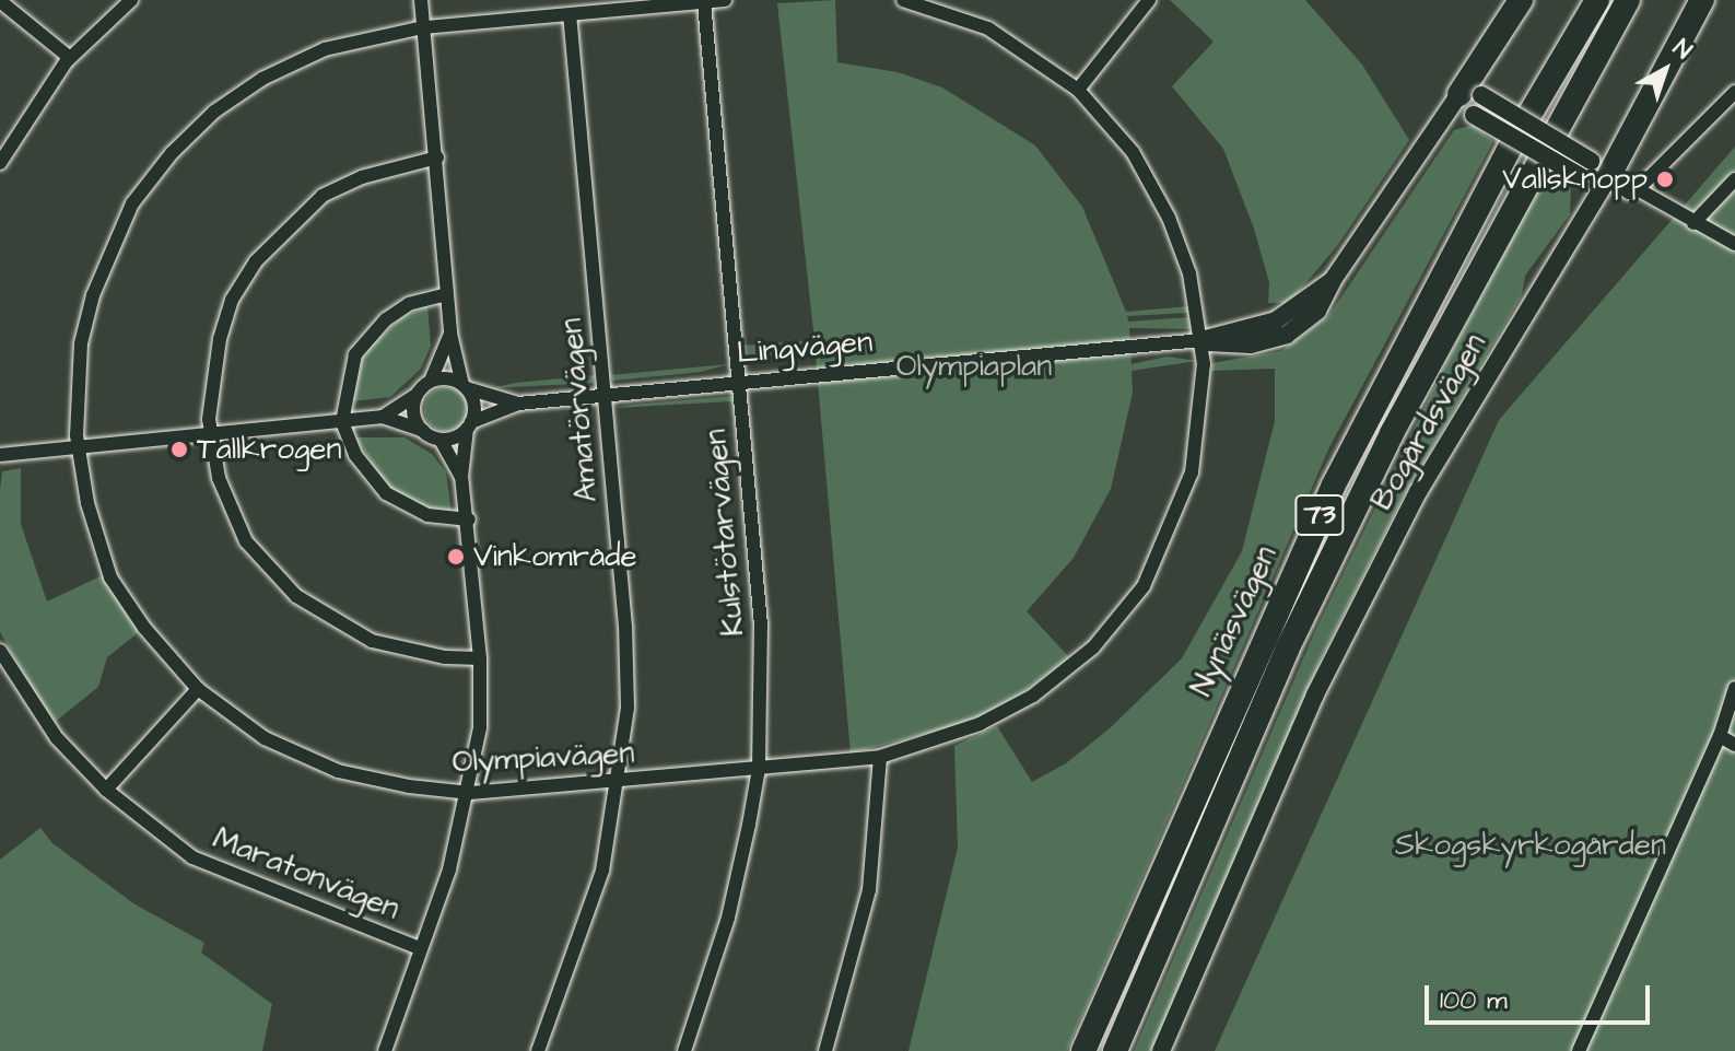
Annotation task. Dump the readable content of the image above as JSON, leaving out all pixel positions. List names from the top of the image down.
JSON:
{
  "streets": {
    "highway": ["73", "Nynäsvägen"],
    "street": [
      "Lingvägen",
      "Amatörvägen",
      "Bogårdsvägen",
      "Kulstötarvägen",
      "Olympiavägen",
      "Maratonvägen"
    ]
  },
  "crossings": [
    ["Lingvägen", "Amatörvägen"],
    ["Lingvägen", "Kulstötarvägen"],
    ["Lingvägen", "Olympiavägen"],
    ["Amatörvägen", "Olympiavägen"],
    ["Kulstötarvägen", "Olympiavägen"]
  ],
  "parks": ["Olympiaplan", "Skogskyrkogården"],
  "places": ["Vallsknopp", "Tallkrogen", "Vinkområde"],
  "scale_bar": "100 m",
  "north": "top right"
}
